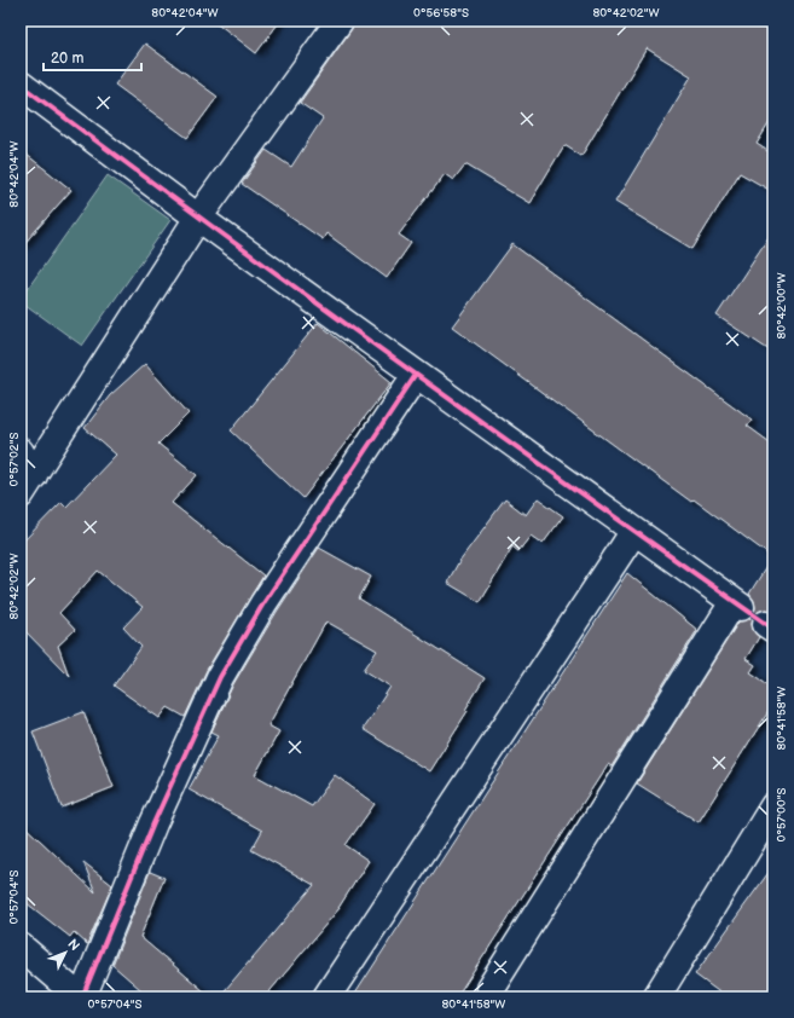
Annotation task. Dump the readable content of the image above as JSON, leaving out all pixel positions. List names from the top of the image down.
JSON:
{
  "scale_bar": "20 m",
  "north": "top right",
  "coordinates": [
    "80°42'04\"W",
    "0°56'58\"S",
    "80°42'02\"W",
    "80°42'00\"W",
    "0°57'02\"S",
    "80°41'58\"W",
    "0°57'00\"S",
    "0°57'04\"S"
  ]
}
